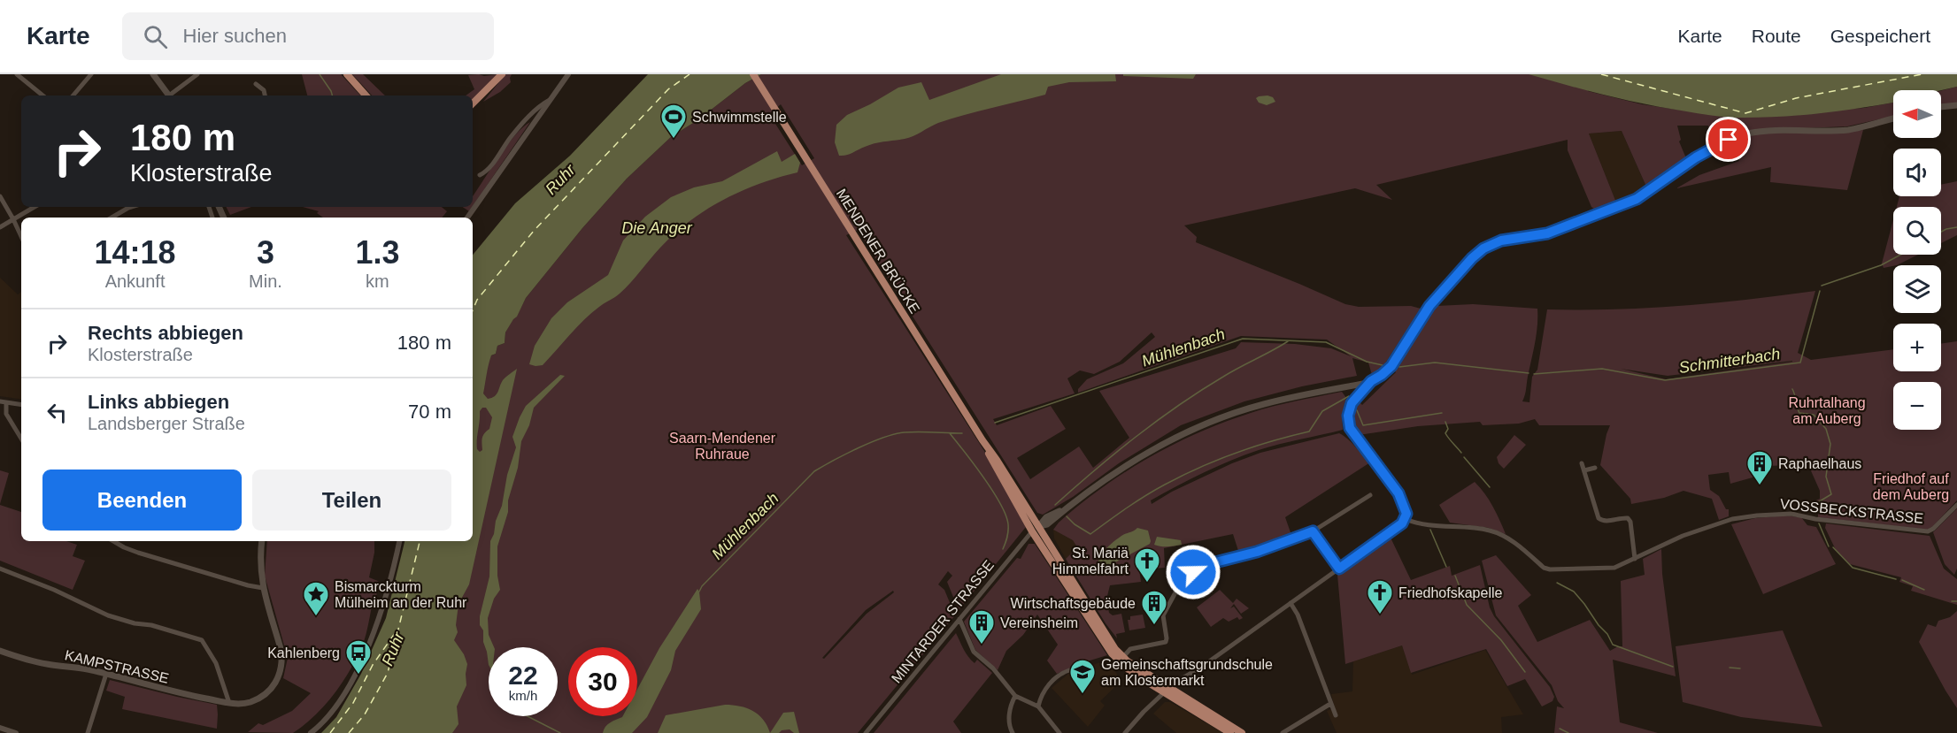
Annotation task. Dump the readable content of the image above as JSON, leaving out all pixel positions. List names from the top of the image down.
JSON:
{
  "streets": {
    "main road": ["MENDENER BRÜCKE", "MINTARDER STRASSE", "KAMPSTRASSE"],
    "street": ["VOSSBECKSTRASSE"]
  },
  "crossings": [
    ["MENDENER BRÜCKE", "MINTARDER STRASSE"]
  ],
  "water": [
    "Ruhr",
    "Die Anger",
    "Mühlenbach",
    "Schmitterbach"
  ],
  "parks": ["Ruhrtalhang am Auberg", "Saarn-Mendener Ruhraue", "Friedhof auf dem Auberg"],
  "places": {
    "sports": ["Schwimmstelle"],
    "building": ["Raphaelhaus", "Wirtschaftsgebäude", "Vereinsheim"],
    "church": ["St. Mariä Himmelfahrt", "Friedhofskapelle"],
    "place": ["Bismarckturm Mülheim an der Ruhr"],
    "bus stop": ["Kahlenberg"],
    "school or university": ["Gemeinschaftsgrundschule am Klostermarkt"]
  },
  "north": "left",
  "page": {
    "header": "Karte",
    "search": "Hier suchen",
    "nav": ["Karte", "Route", "Gespeichert"],
    "map_buttons": ["+", "−"],
    "turn": ["180 m", "Klosterstraße"],
    "eta": [
      "14:18",
      "Ankunft",
      "3",
      "Min.",
      "1.3",
      "km"
    ],
    "list": [
      {
        "name": "Rechts abbiegen",
        "note": "Klosterstraße",
        "value": "180 m"
      },
      {
        "name": "Links abbiegen",
        "note": "Landsberger Straße",
        "value": "70 m"
      }
    ],
    "buttons": ["Beenden", "Teilen"],
    "speed": "22 km/h",
    "limit": "30"
  }
}
